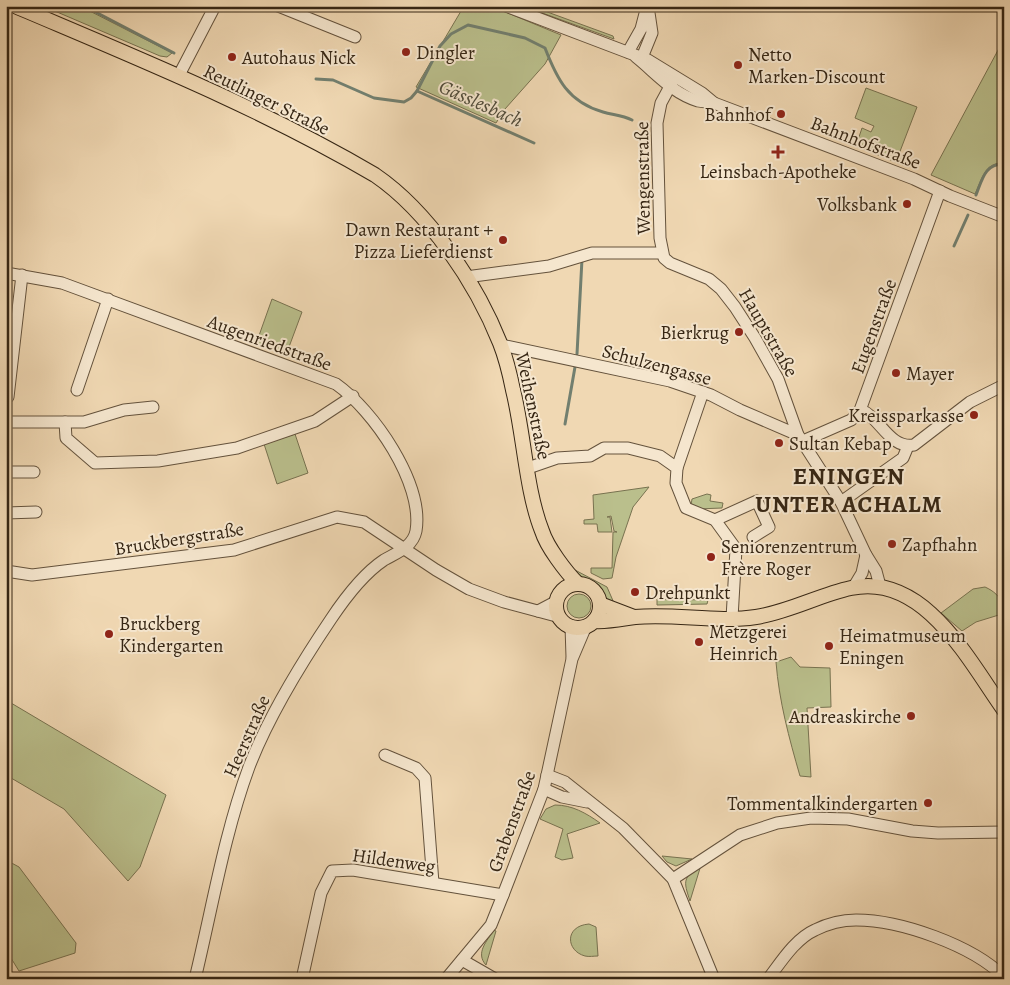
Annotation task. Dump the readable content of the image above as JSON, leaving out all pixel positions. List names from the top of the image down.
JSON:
{
  "streets": {
    "main road": ["Reutlinger Straße", "Weihenstraße"],
    "street": [
      "Bahnhofstraße",
      "Wengenstraße",
      "Eugenstraße",
      "Hauptstraße",
      "Augenriedstraße",
      "Schulzengasse",
      "Bruckbergstraße",
      "Heerstraße",
      "Grabenstraße",
      "Hildenweg"
    ]
  },
  "crossings": [
    ["Reutlinger Straße", "Weihenstraße"],
    ["Bahnhofstraße", "Wengenstraße"],
    ["Bahnhofstraße", "Eugenstraße"],
    ["Wengenstraße", "Hauptstraße"],
    ["Hauptstraße", "Schulzengasse"],
    ["Augenriedstraße", "Bruckbergstraße"],
    ["Augenriedstraße", "Heerstraße"],
    ["Schulzengasse", "Weihenstraße"],
    ["Weihenstraße", "Bruckbergstraße"],
    ["Weihenstraße", "Grabenstraße"],
    ["Bruckbergstraße", "Heerstraße"],
    ["Bruckbergstraße", "Grabenstraße"],
    ["Grabenstraße", "Hildenweg"]
  ],
  "districts": ["ENINGEN UNTER ACHALM"],
  "water": ["Gässlesbach"],
  "places": {
    "other": [
      "Dingler",
      "Autohaus Nick",
      "Netto Marken-Discount",
      "Bahnhof",
      "Volksbank",
      "Dawn Restaurant + Pizza Lieferdienst",
      "Bierkrug",
      "Mayer",
      "Kreissparkasse",
      "Sultan Kebap",
      "Zapfhahn",
      "Seniorenzentrum Frère Roger",
      "Drehpunkt",
      "Bruckberg Kindergarten",
      "Metzgerei Heinrich",
      "Heimatmuseum Eningen",
      "Andreaskirche",
      "Tommentalkindergarten"
    ],
    "health": ["Leinsbach-Apotheke"]
  }
}
